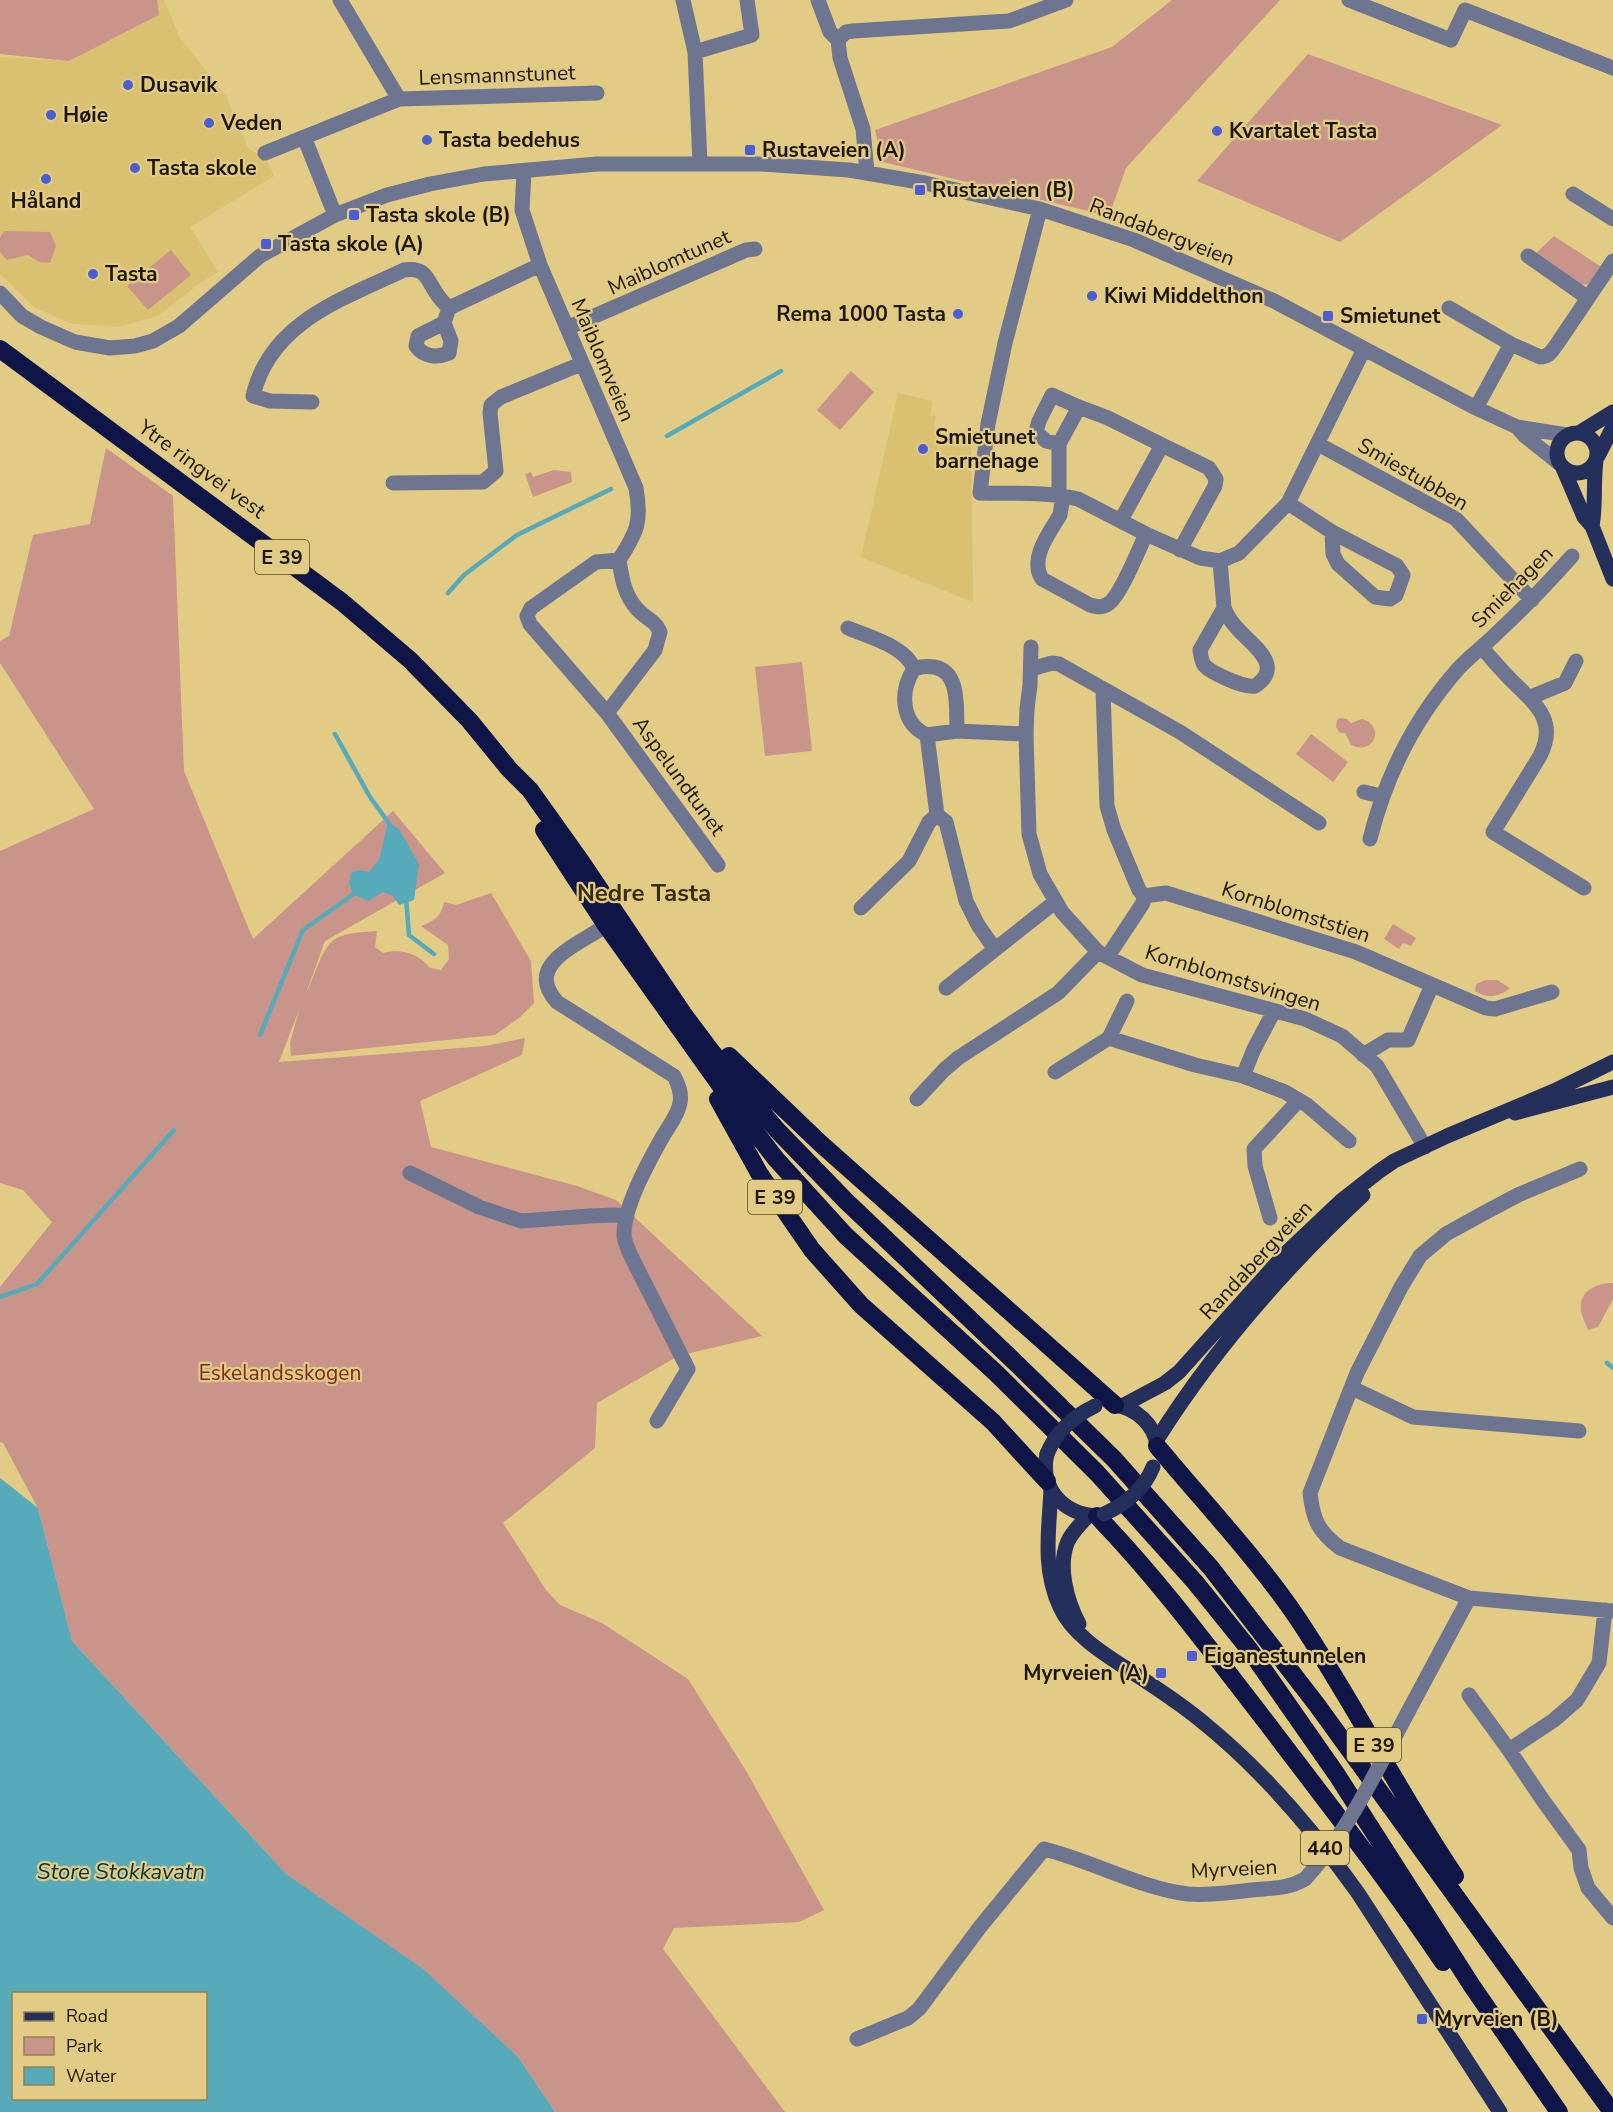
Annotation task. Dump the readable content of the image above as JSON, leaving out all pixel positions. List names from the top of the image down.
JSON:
{
  "streets": {
    "highway": ["Ytre ringvei vest", "E 39"],
    "main road": ["Randabergveien", "440"],
    "street": [
      "Lensmannstunet",
      "Maiblomtunet",
      "Maiblomveien",
      "Smiestubben",
      "Smiehagen",
      "Aspelundtunet",
      "Kornblomststien",
      "Kornblomstsvingen",
      "Myrveien"
    ]
  },
  "crossings": [
    ["Randabergveien", "Maiblomveien"],
    ["Randabergveien", "E 39"],
    ["Randabergveien", "Kornblomstsvingen"],
    ["Randabergveien", "440"],
    ["Maiblomtunet", "Maiblomveien"],
    ["Maiblomveien", "Aspelundtunet"],
    ["Ytre ringvei vest", "E 39"],
    ["Smiestubben", "Smiehagen"],
    ["E 39", "440"]
  ],
  "districts": ["Nedre Tasta"],
  "water": ["Store Stokkavatn"],
  "parks": ["Eskelandsskogen"],
  "places": {
    "other": [
      "Dusavik",
      "Høie",
      "Veden",
      "Kvartalet Tasta",
      "Tasta bedehus",
      "Tasta skole",
      "Håland",
      "Tasta",
      "Kiwi Middelthon",
      "Rema 1000 Tasta",
      "Smietunet barnehage"
    ],
    "transit": [
      "Rustaveien (A)",
      "Rustaveien (B)",
      "Tasta skole (B)",
      "Tasta skole (A)",
      "Smietunet",
      "Eiganestunnelen",
      "Myrveien (A)",
      "Myrveien (B)"
    ]
  },
  "legend": ["Road", "Park", "Water"]
}
